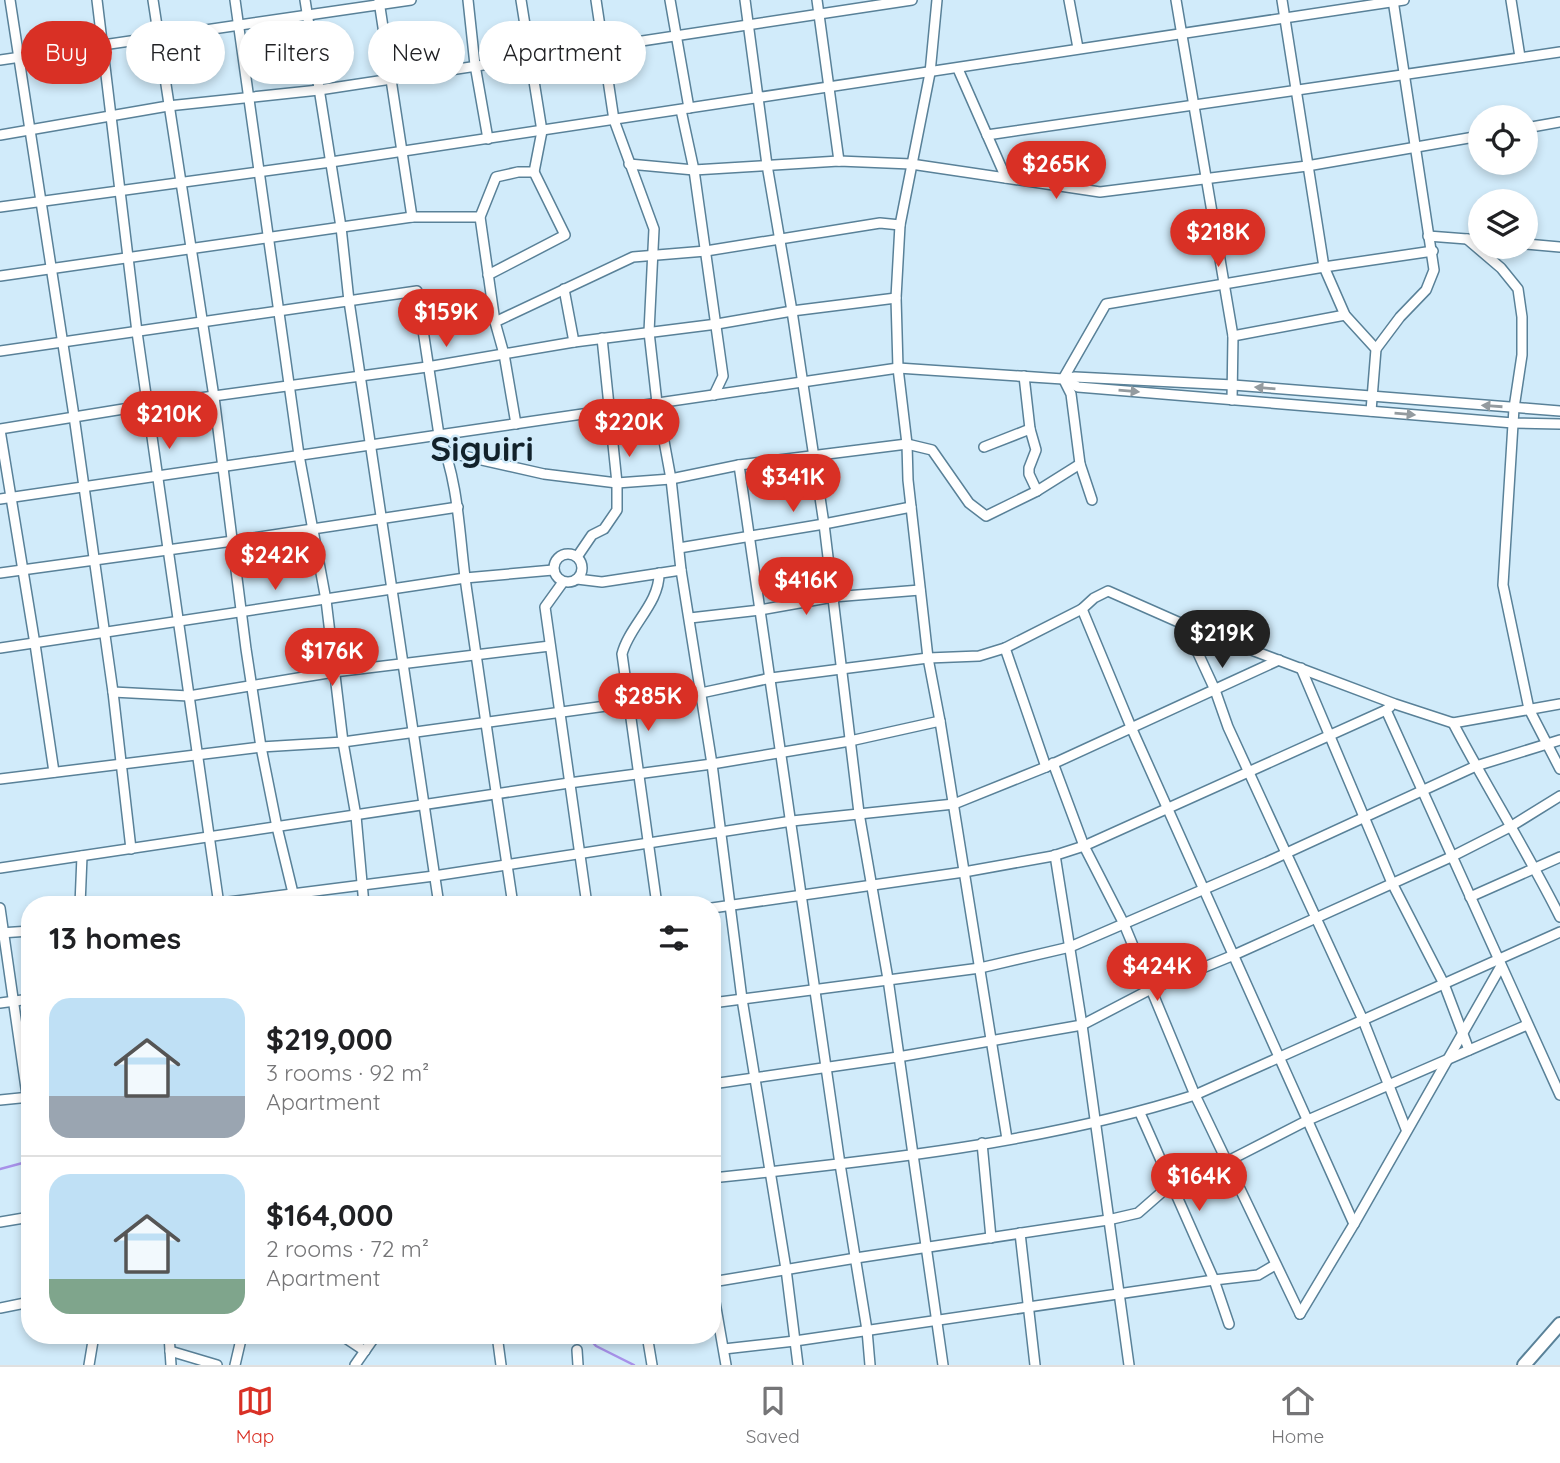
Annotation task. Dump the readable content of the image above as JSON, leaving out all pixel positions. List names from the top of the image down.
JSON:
{
  "districts": ["Siguiri"],
  "page": {
    "chip": [
      "Buy",
      "Rent",
      "Filters",
      "New",
      "Apartment"
    ],
    "price": [
      "$265K",
      "$218K",
      "$159K",
      "$210K",
      "$220K",
      "$341K",
      "$242K",
      "$416K",
      "$219K",
      "$176K",
      "$285K",
      "$424K",
      "$164K"
    ],
    "heading": "13 homes",
    "list": [
      {
        "name": "$219,000",
        "note": "3 rooms · 92 m² · Apartment"
      },
      {
        "name": "$164,000",
        "note": "2 rooms · 72 m² · Apartment"
      }
    ],
    "tabs": ["Map", "Saved", "Home"]
  }
}
